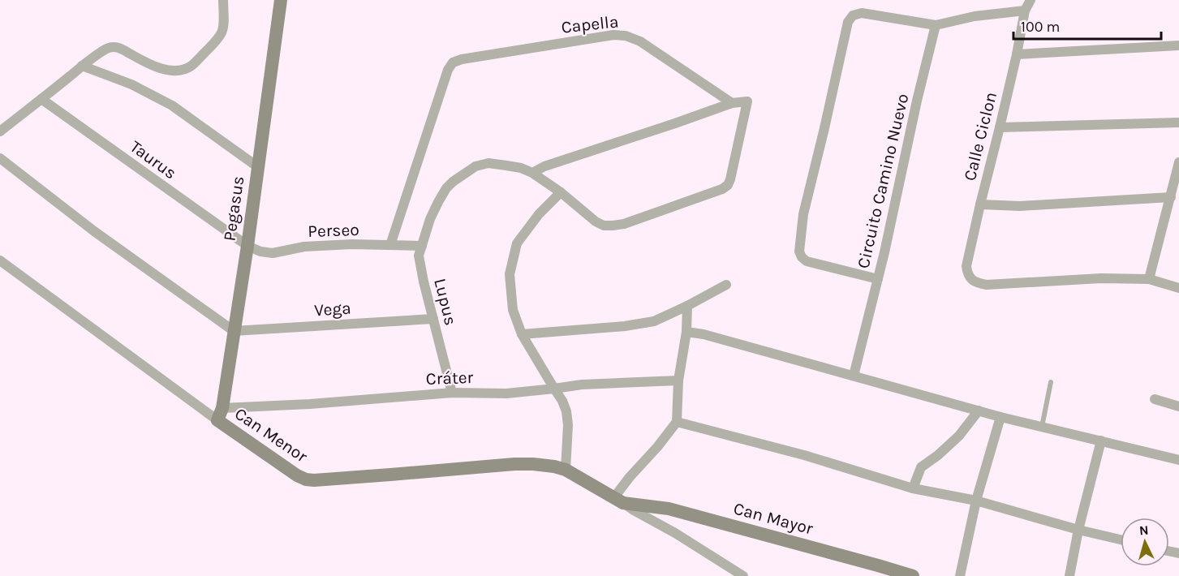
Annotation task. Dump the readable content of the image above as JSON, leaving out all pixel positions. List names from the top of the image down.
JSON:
{
  "streets": {
    "street": [
      "Capella",
      "Calle Ciclon",
      "Taurus",
      "Circuito Camino Nuevo",
      "Pegasus",
      "Perseo",
      "Lupus",
      "Vega",
      "Cráter",
      "Can Menor",
      "Can Mayor"
    ]
  },
  "crossings": [
    ["Capella", "Perseo"],
    ["Capella", "Lupus"],
    ["Taurus", "Pegasus"],
    ["Taurus", "Perseo"],
    ["Pegasus", "Perseo"],
    ["Pegasus", "Vega"],
    ["Pegasus", "Cráter"],
    ["Pegasus", "Can Menor"],
    ["Perseo", "Lupus"],
    ["Lupus", "Vega"],
    ["Lupus", "Cráter"],
    ["Cráter", "Can Menor"],
    ["Can Menor", "Can Mayor"]
  ],
  "scale_bar": "100 m",
  "north": "top"
}
